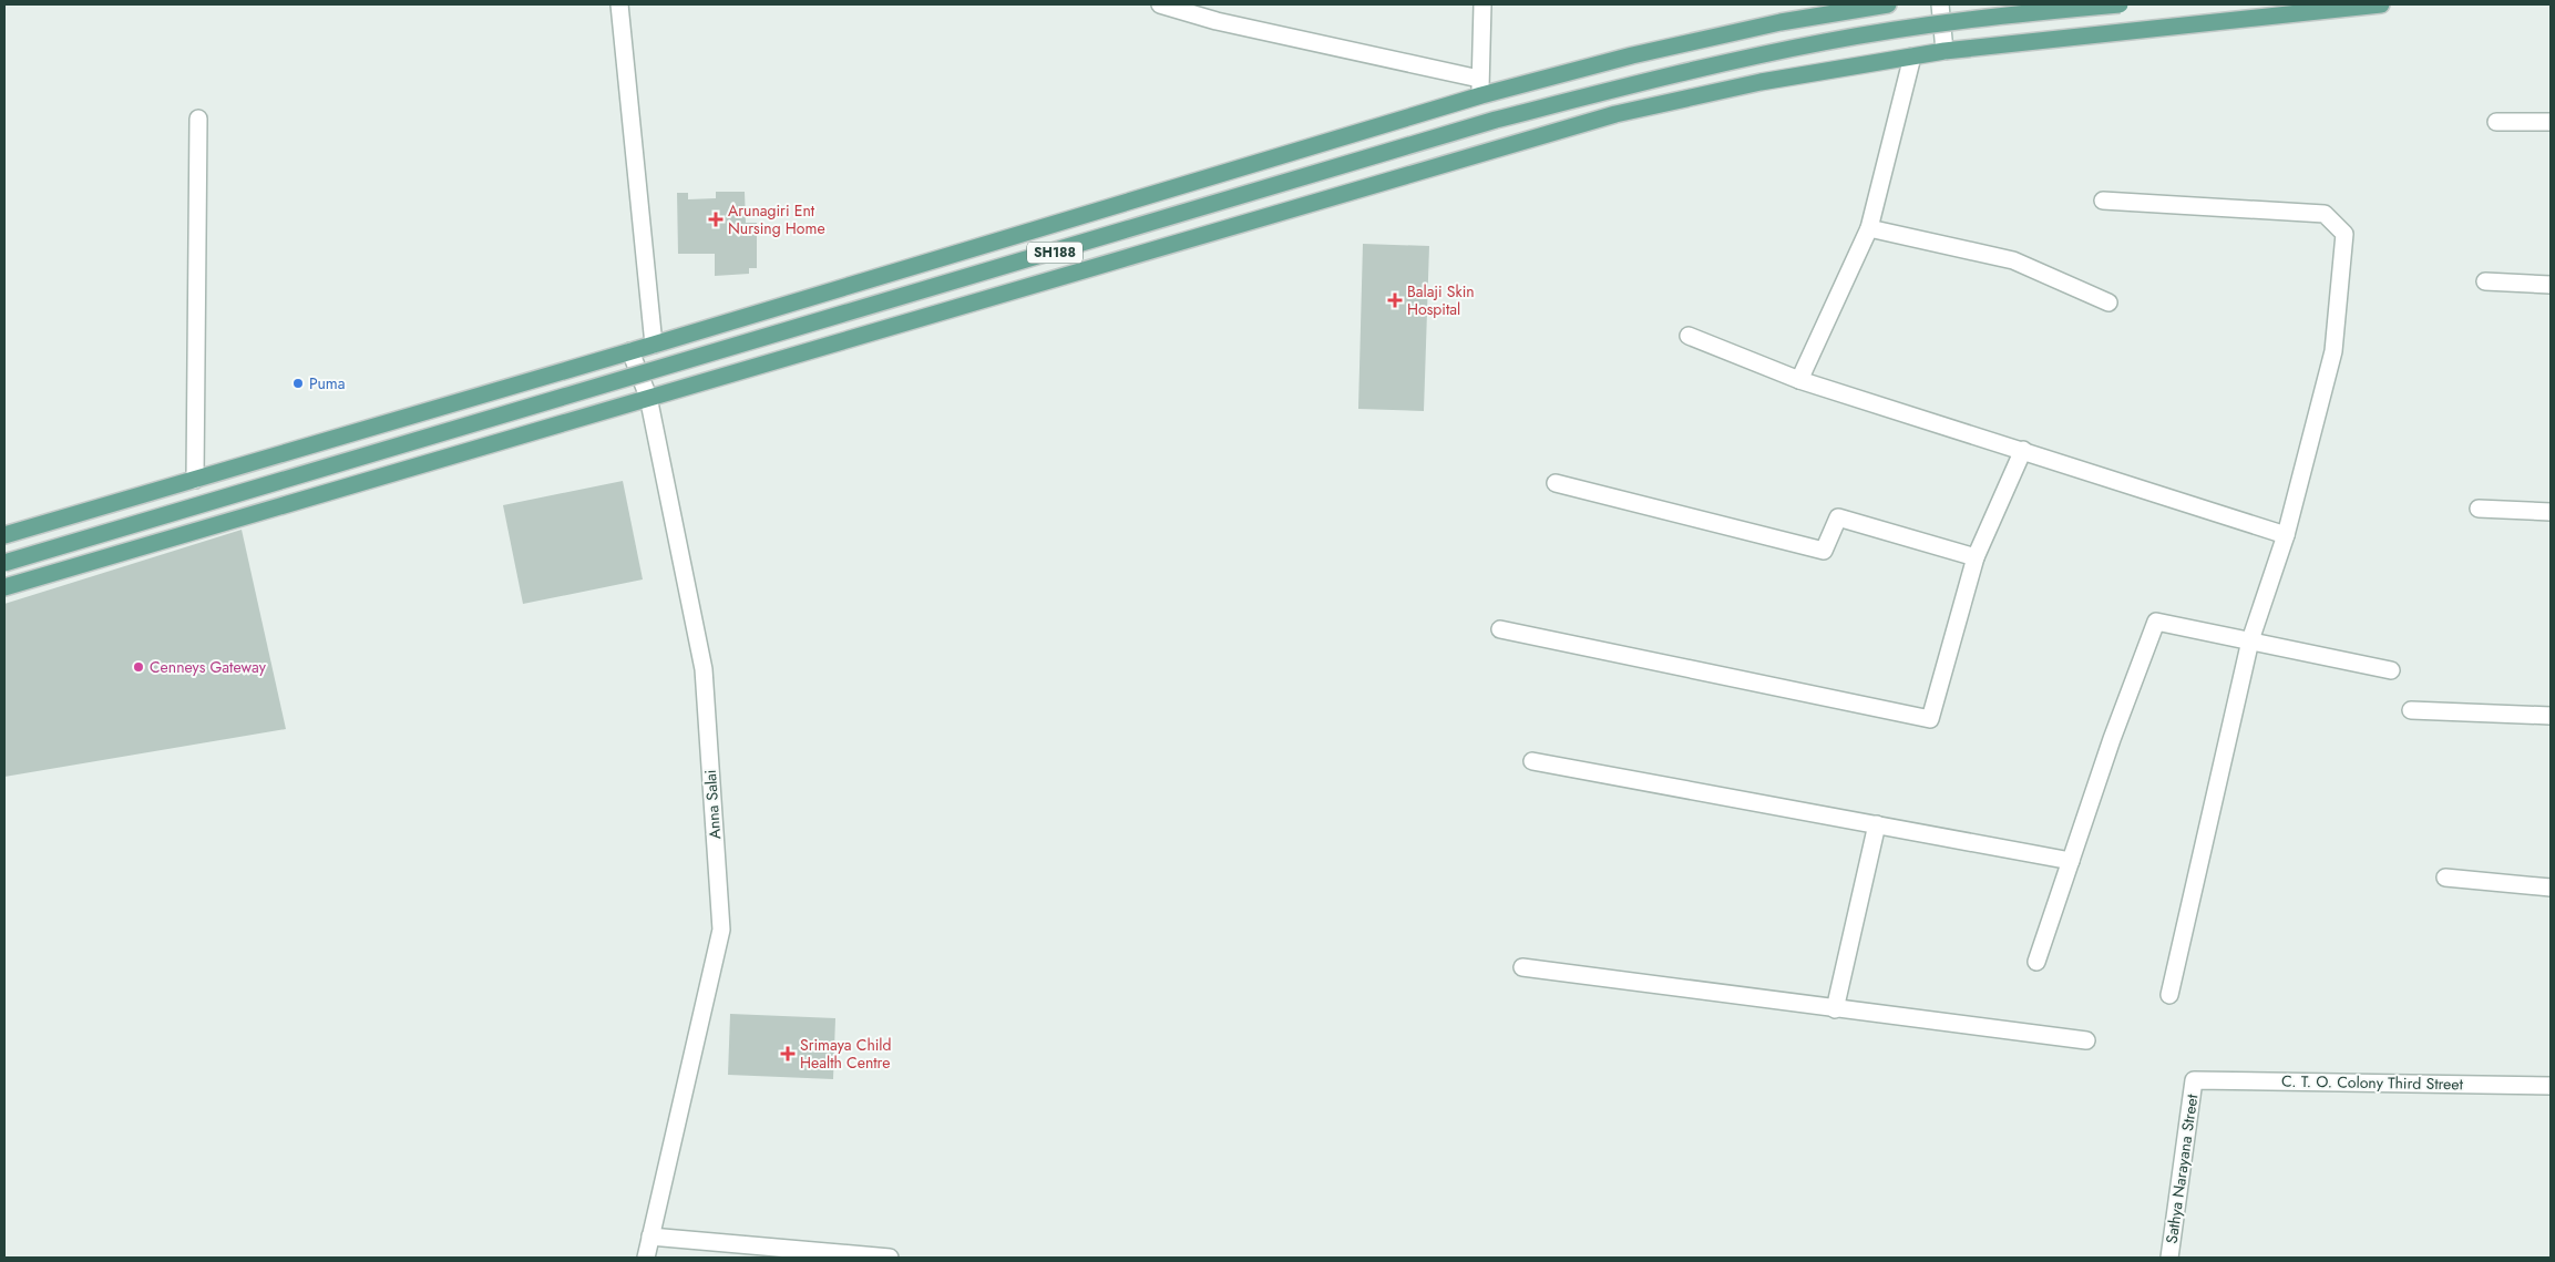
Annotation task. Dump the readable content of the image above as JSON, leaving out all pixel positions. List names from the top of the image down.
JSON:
{
  "streets": {
    "main road": ["SH188"],
    "street": ["Anna Salai", "C. T. O. Colony Third Street", "Sathya Narayana Street"]
  },
  "crossings": [
    ["C. T. O. Colony Third Street", "Sathya Narayana Street"]
  ],
  "places": {
    "health": ["Arunagiri Ent Nursing Home", "Balaji Skin Hospital", "Srimaya Child Health Centre"],
    "other": ["Puma", "Cenneys Gateway"]
  }
}
